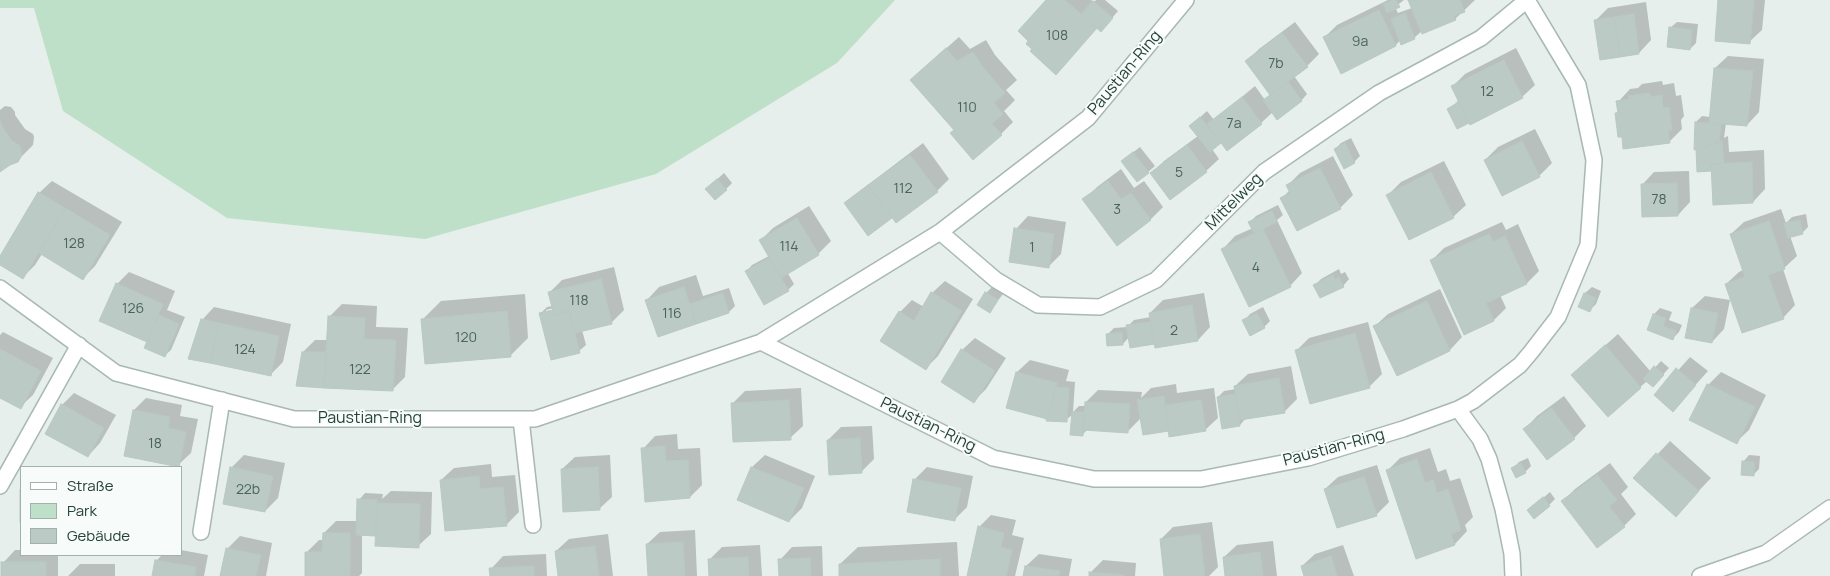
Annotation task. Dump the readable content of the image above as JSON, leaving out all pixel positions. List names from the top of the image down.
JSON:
{
  "streets": {
    "street": ["Paustian-Ring", "Mittelweg"]
  },
  "crossings": [
    ["Paustian-Ring", "Mittelweg"]
  ],
  "house_numbers": [
    "108",
    "9a",
    "7b",
    "12",
    "110",
    "7a",
    "5",
    "112",
    "78",
    "3",
    "128",
    "114",
    "1",
    "4",
    "118",
    "126",
    "116",
    "2",
    "120",
    "124",
    "122",
    "18",
    "22b"
  ],
  "legend": ["Straße", "Park", "Gebäude"]
}
